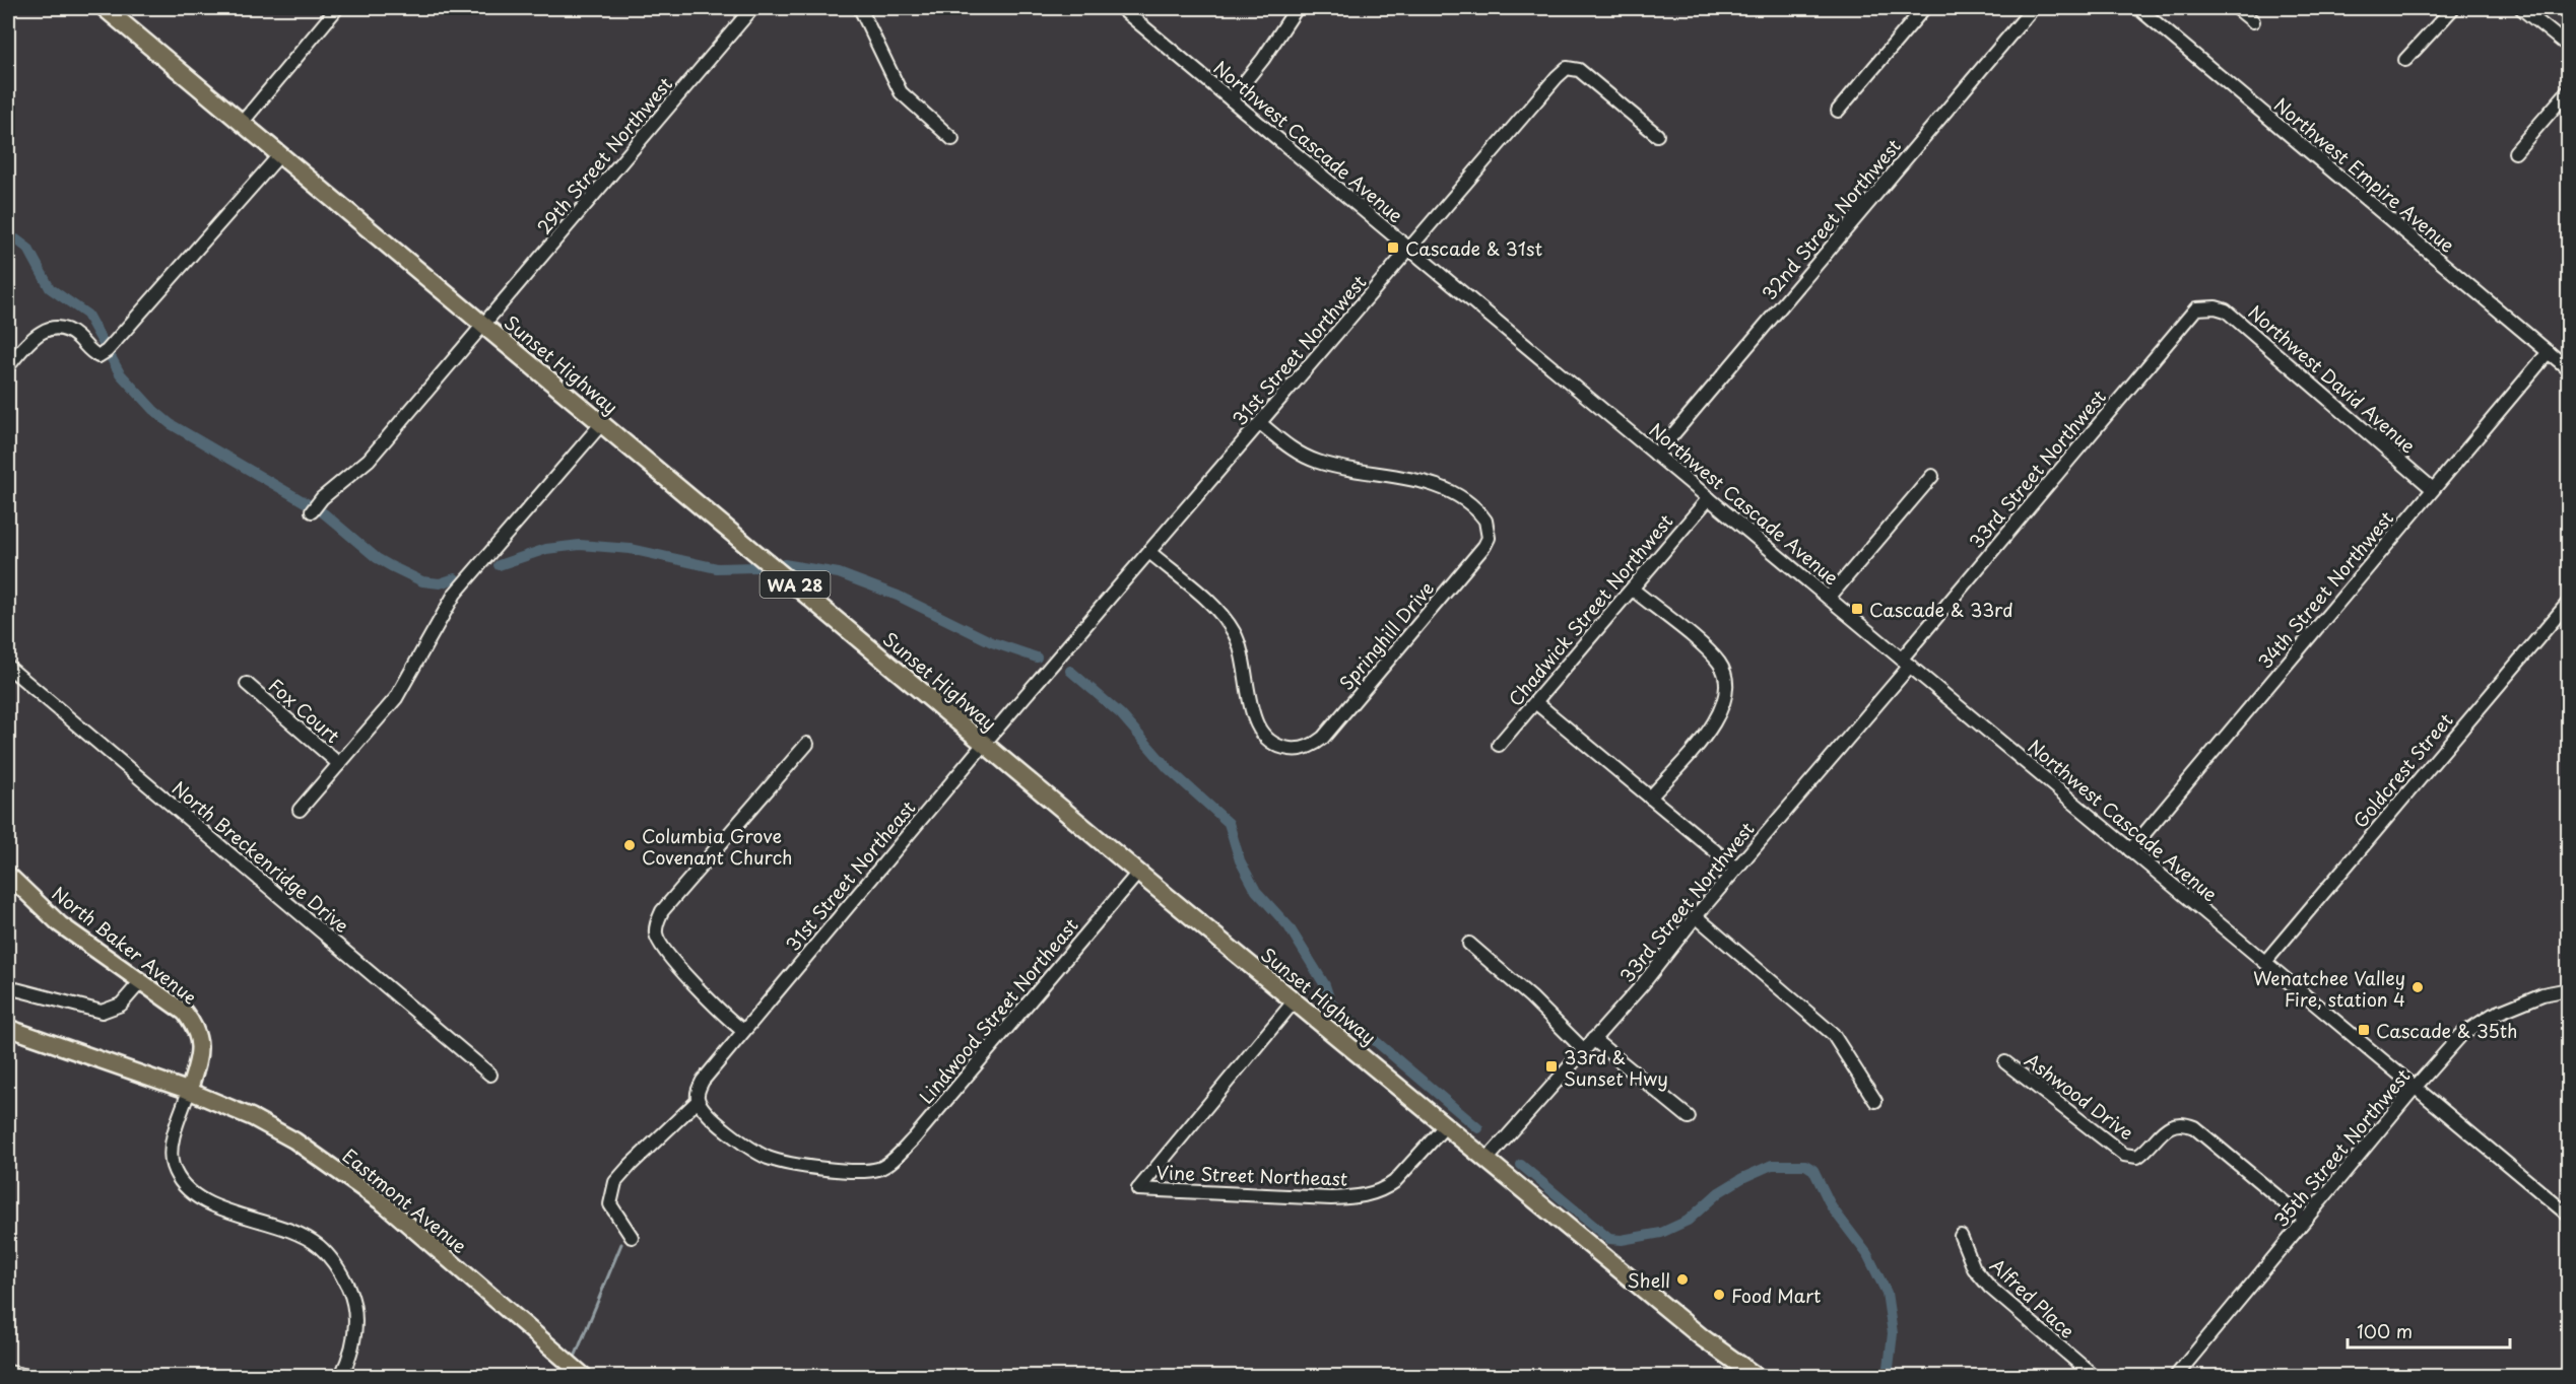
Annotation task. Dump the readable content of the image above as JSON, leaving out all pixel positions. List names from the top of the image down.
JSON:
{
  "streets": {
    "highway": ["Sunset Highway", "WA 28"],
    "main road": ["North Baker Avenue", "Eastmont Avenue"],
    "street": [
      "Northwest Cascade Avenue",
      "29th Street Northwest",
      "Northwest Empire Avenue",
      "32nd Street Northwest",
      "31st Street Northwest",
      "Northwest David Avenue",
      "33rd Street Northwest",
      "34th Street Northwest",
      "Chadwick Street Northwest",
      "Springhill Drive",
      "Fox Court",
      "Goldcrest Street",
      "North Breckenridge Drive",
      "31st Street Northeast",
      "Lindwood Street Northeast",
      "Ashwood Drive",
      "35th Street Northwest",
      "Vine Street Northeast",
      "Alfred Place"
    ]
  },
  "crossings": [
    ["Northwest Cascade Avenue", "32nd Street Northwest"],
    ["Northwest Cascade Avenue", "31st Street Northwest"],
    ["Northwest Cascade Avenue", "33rd Street Northwest"],
    ["Northwest Cascade Avenue", "34th Street Northwest"],
    ["Northwest Cascade Avenue", "Chadwick Street Northwest"],
    ["Northwest Cascade Avenue", "Goldcrest Street"],
    ["Northwest Cascade Avenue", "35th Street Northwest"],
    ["29th Street Northwest", "Sunset Highway"],
    ["Northwest Empire Avenue", "34th Street Northwest"],
    ["31st Street Northwest", "Sunset Highway"],
    ["31st Street Northwest", "Springhill Drive"],
    ["31st Street Northwest", "31st Street Northeast"],
    ["Sunset Highway", "33rd Street Northwest"],
    ["Sunset Highway", "31st Street Northeast"],
    ["Sunset Highway", "Lindwood Street Northeast"],
    ["Sunset Highway", "Vine Street Northeast"],
    ["Northwest David Avenue", "33rd Street Northwest"],
    ["Northwest David Avenue", "34th Street Northwest"],
    ["North Baker Avenue", "Eastmont Avenue"],
    ["Ashwood Drive", "35th Street Northwest"]
  ],
  "places": {
    "transit": [
      "Cascade & 31st",
      "Cascade & 33rd",
      "Cascade & 35th",
      "33rd & Sunset Hwy"
    ],
    "other": [
      "Columbia Grove Covenant Church",
      "Wenatchee Valley Fire, station 4",
      "Shell",
      "Food Mart"
    ]
  },
  "scale_bar": "100 m"
}
